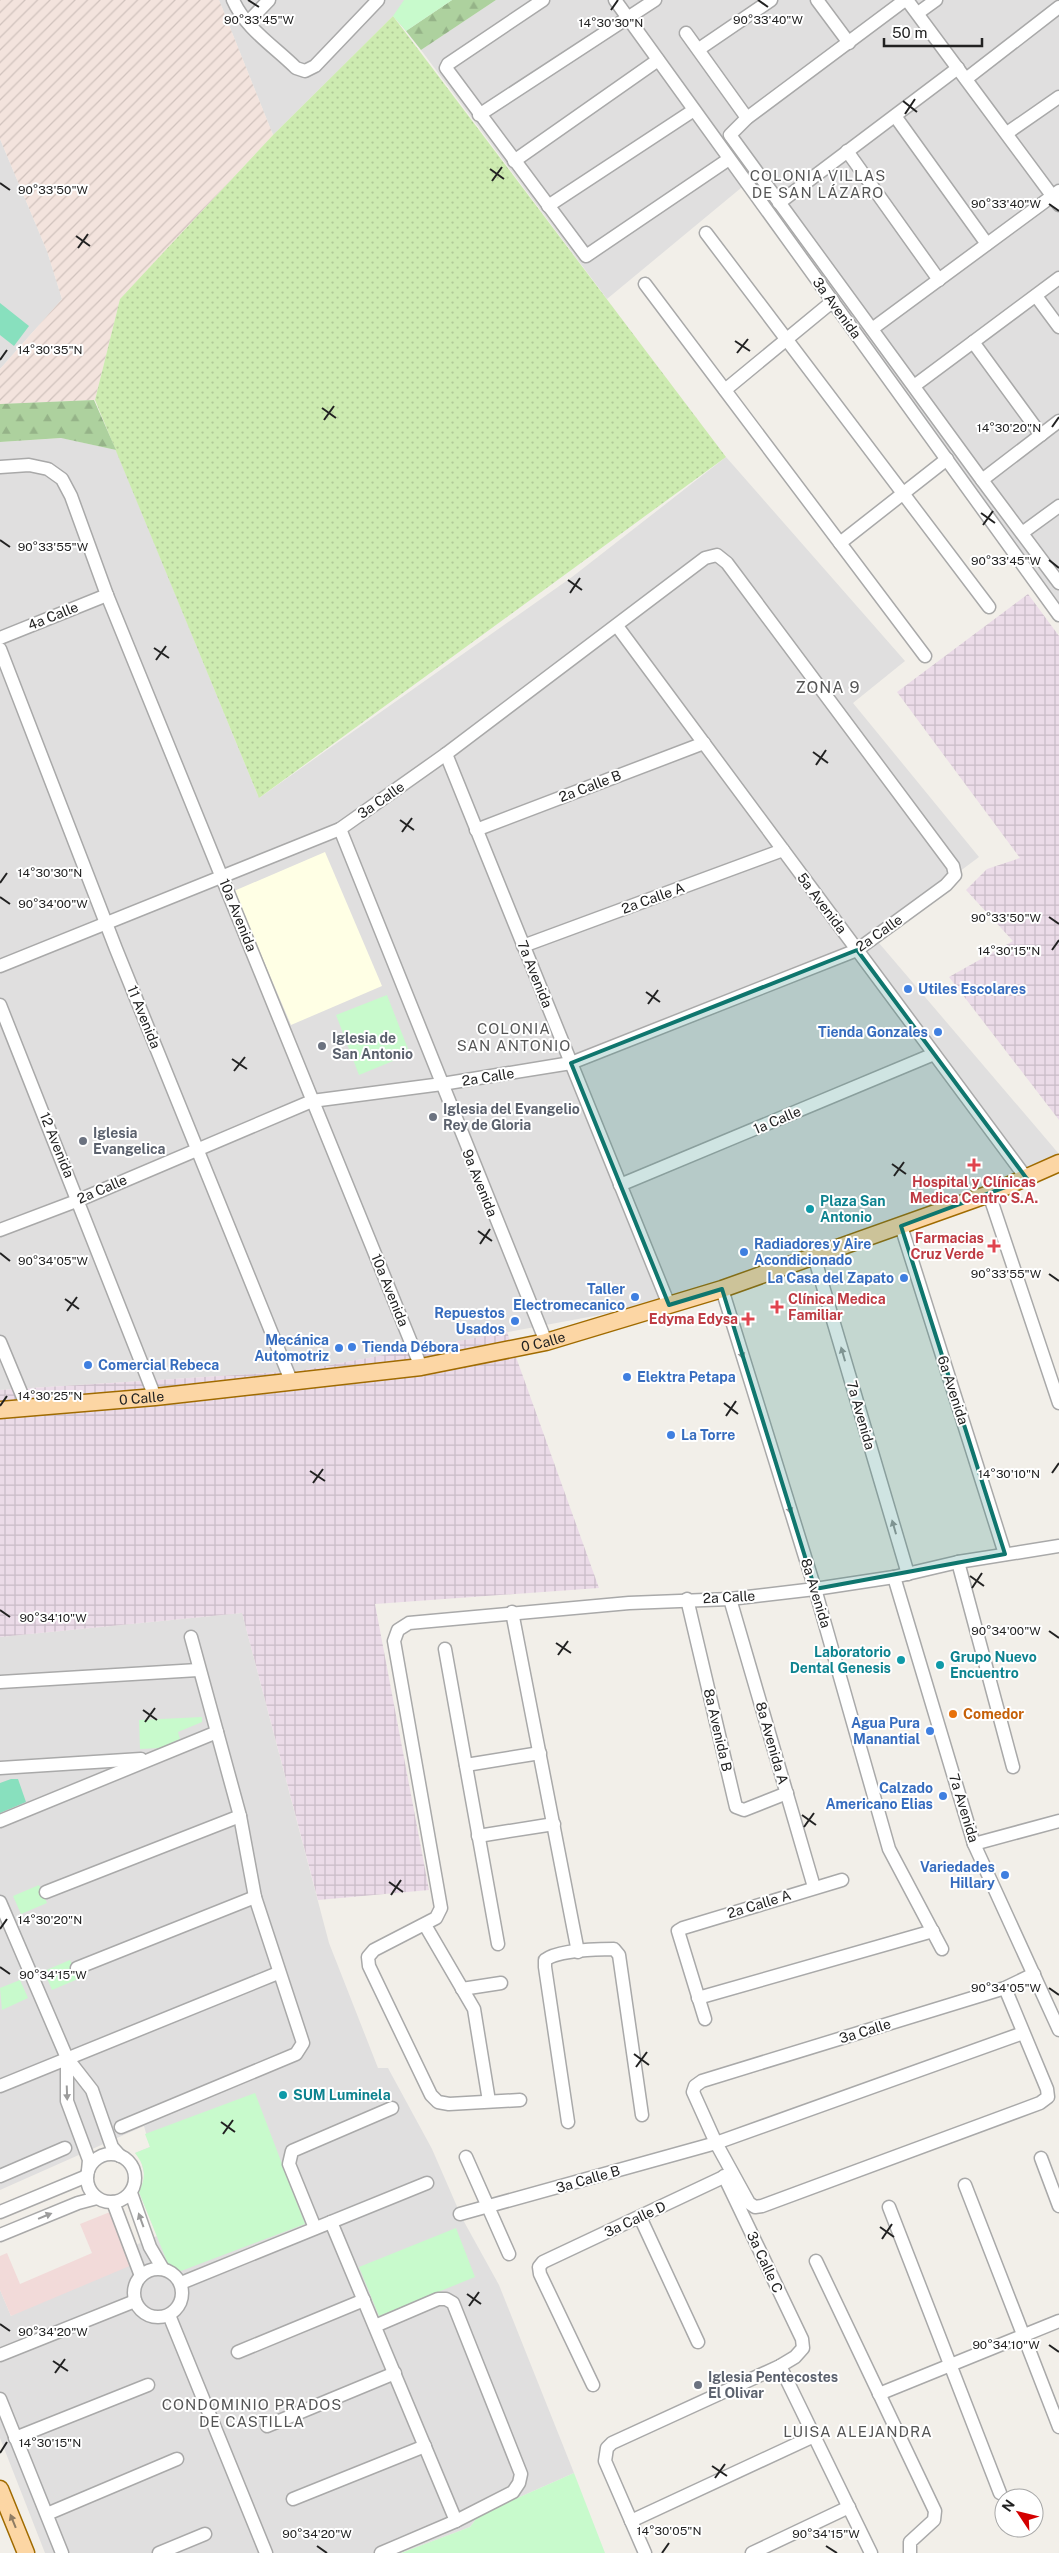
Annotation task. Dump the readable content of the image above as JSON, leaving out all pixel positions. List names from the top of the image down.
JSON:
{
  "streets": {
    "main road": ["0 Calle"],
    "street": [
      "3a Avenida",
      "4a Calle",
      "2a Calle B",
      "3a Calle",
      "2a Calle A",
      "5a Avenida",
      "10a Avenida",
      "2a Calle",
      "7a Avenida",
      "11 Avenida",
      "1a Calle",
      "12 Avenida",
      "9a Avenida",
      "6a Avenida",
      "8a Avenida",
      "8a Avenida B",
      "8a Avenida A",
      "3a Calle B",
      "3a Calle D",
      "3a Calle C"
    ]
  },
  "crossings": [
    ["4a Calle", "10a Avenida"],
    ["2a Calle B", "5a Avenida"],
    ["2a Calle B", "7a Avenida"],
    ["3a Calle", "5a Avenida"],
    ["3a Calle", "10a Avenida"],
    ["3a Calle", "2a Calle"],
    ["3a Calle", "7a Avenida"],
    ["3a Calle", "11 Avenida"],
    ["3a Calle", "9a Avenida"],
    ["3a Calle", "3a Calle B"],
    ["2a Calle A", "5a Avenida"],
    ["2a Calle A", "7a Avenida"],
    ["2a Calle A", "8a Avenida A"],
    ["5a Avenida", "2a Calle"],
    ["5a Avenida", "1a Calle"],
    ["5a Avenida", "0 Calle"],
    ["10a Avenida", "2a Calle"],
    ["10a Avenida", "0 Calle"],
    ["2a Calle", "7a Avenida"],
    ["2a Calle", "11 Avenida"],
    ["2a Calle", "12 Avenida"],
    ["2a Calle", "9a Avenida"],
    ["2a Calle", "6a Avenida"],
    ["2a Calle", "8a Avenida"],
    ["2a Calle", "8a Avenida B"],
    ["2a Calle", "8a Avenida A"],
    ["7a Avenida", "1a Calle"],
    ["7a Avenida", "0 Calle"],
    ["11 Avenida", "0 Calle"],
    ["12 Avenida", "0 Calle"],
    ["9a Avenida", "0 Calle"],
    ["0 Calle", "6a Avenida"],
    ["0 Calle", "8a Avenida"],
    ["8a Avenida B", "8a Avenida A"],
    ["3a Calle D", "3a Calle C"]
  ],
  "one_way": ["8a Avenida"],
  "districts": [
    "COLONIA VILLAS DE SAN LÁZARO",
    "ZONA 9",
    "COLONIA SAN ANTONIO",
    "CONDOMINIO PRADOS DE CASTILLA",
    "LUISA ALEJANDRA"
  ],
  "places": {
    "other": [
      "Utiles Escolares",
      "Tienda Gonzales",
      "Iglesia de San Antonio",
      "Iglesia del Evangelio Rey de Gloria",
      "Iglesia Evangelica",
      "Plaza San Antonio",
      "Radiadores y Aire Acondicionado",
      "La Casa del Zapato",
      "Taller Electromecanico",
      "Repuestos Usados",
      "Tienda Débora",
      "Mecánica Automotriz",
      "Comercial Rebeca",
      "Elektra Petapa",
      "La Torre",
      "Laboratorio Dental Genesis",
      "Grupo Nuevo Encuentro",
      "Comedor",
      "Agua Pura Manantial",
      "Calzado Americano Elias",
      "Variedades Hillary",
      "SUM Luminela",
      "Iglesia Pentecostes El Olivar"
    ],
    "health": [
      "Hospital y Clínicas Medica Centro S.A.",
      "Farmacias Cruz Verde",
      "Clínica Medica Familiar",
      "Edyma Edysa"
    ]
  },
  "scale_bar": "50 m",
  "north": "top left",
  "coordinates": [
    "90°33'45\"W",
    "90°33'40\"W",
    "14°30'30\"N",
    "90°33'50\"W",
    "14°30'35\"N",
    "14°30'20\"N",
    "90°33'55\"W",
    "90°34'00\"W",
    "14°30'15\"N",
    "90°34'05\"W",
    "14°30'25\"N",
    "14°30'10\"N",
    "90°34'10\"W",
    "90°34'15\"W",
    "90°34'20\"W",
    "14°30'05\"N"
  ]
}
